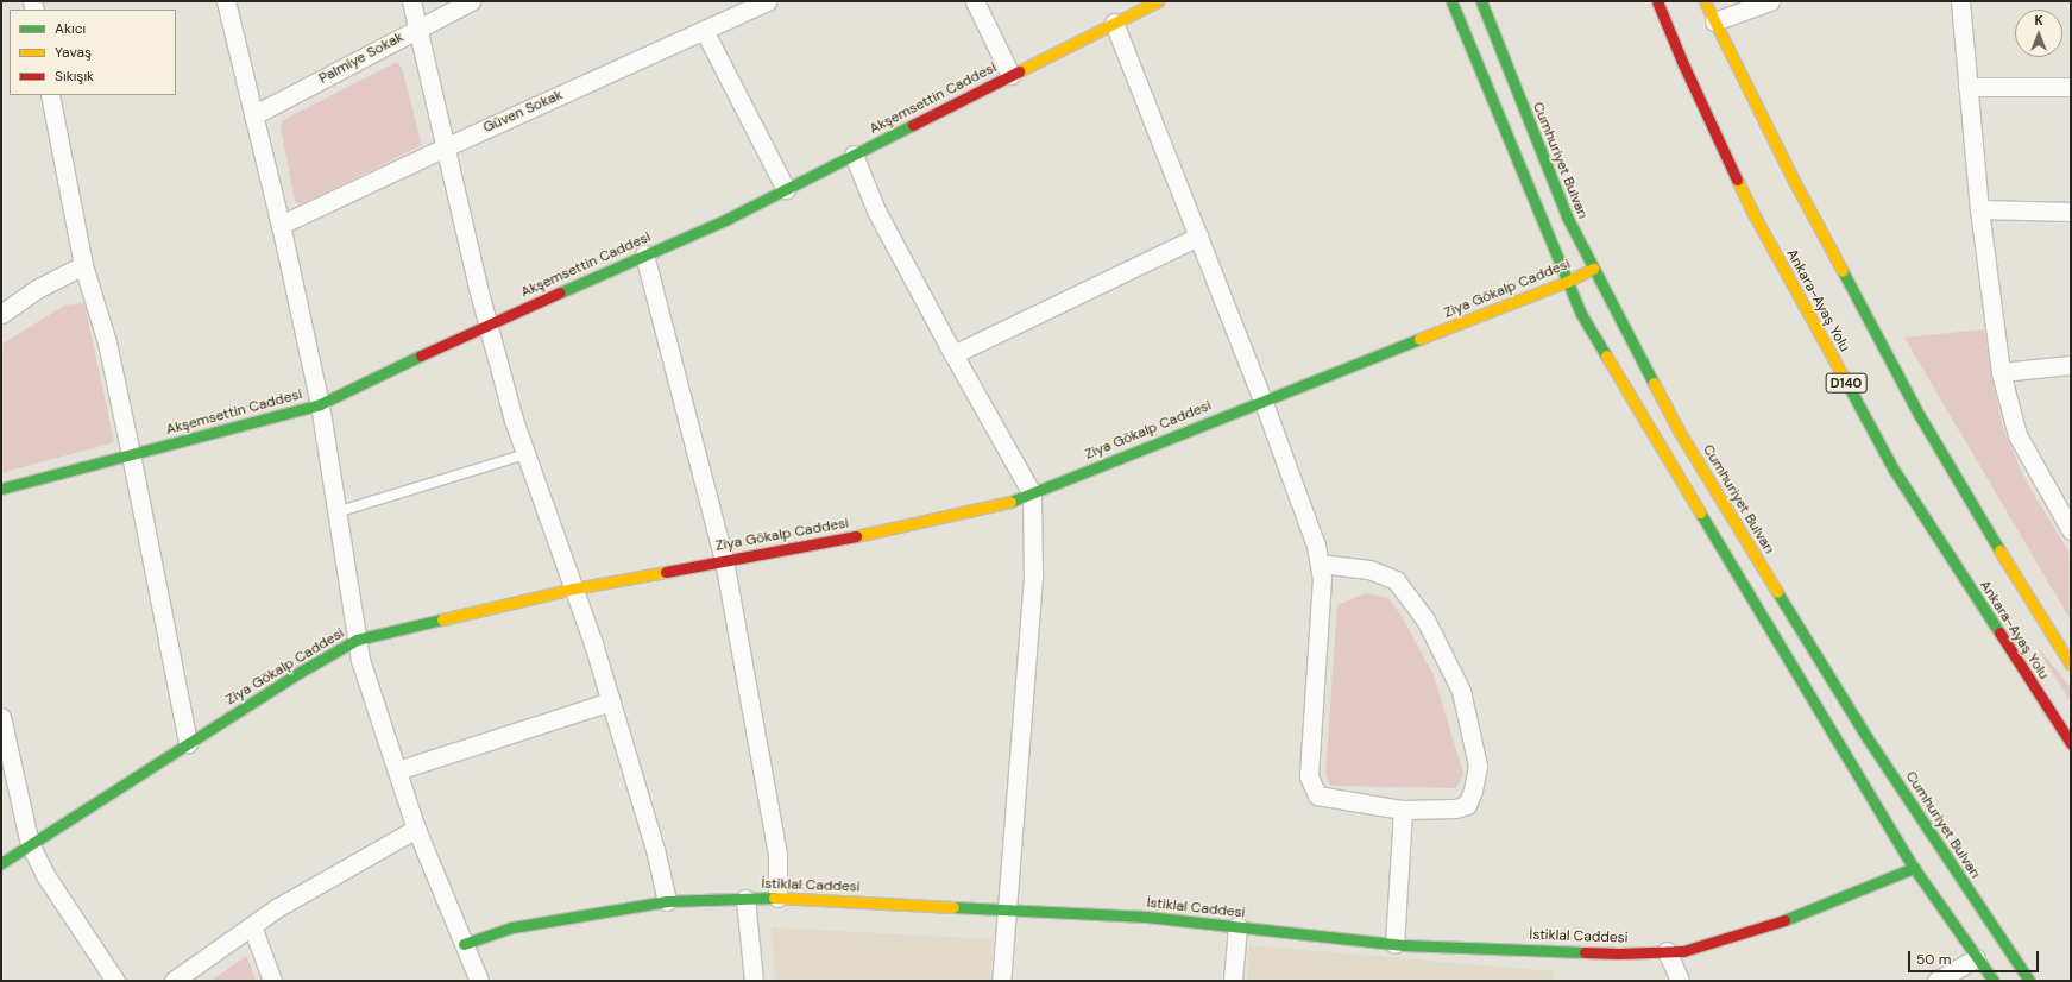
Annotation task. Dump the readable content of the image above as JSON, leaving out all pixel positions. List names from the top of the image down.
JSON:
{
  "streets": {
    "main road": [
      "Akşemsettin Caddesi",
      "Cumhuriyet Bulvarı",
      "Ziya Gökalp Caddesi",
      "Ankara-Ayaş Yolu",
      "D140",
      "İstiklal Caddesi"
    ],
    "street": ["Palmiye Sokak", "Güven Sokak"]
  },
  "crossings": [
    ["Cumhuriyet Bulvarı", "Ziya Gökalp Caddesi"]
  ],
  "legend": ["Akıcı", "Yavaş", "Sıkışık"],
  "scale_bar": "50 m",
  "north": "top"
}
